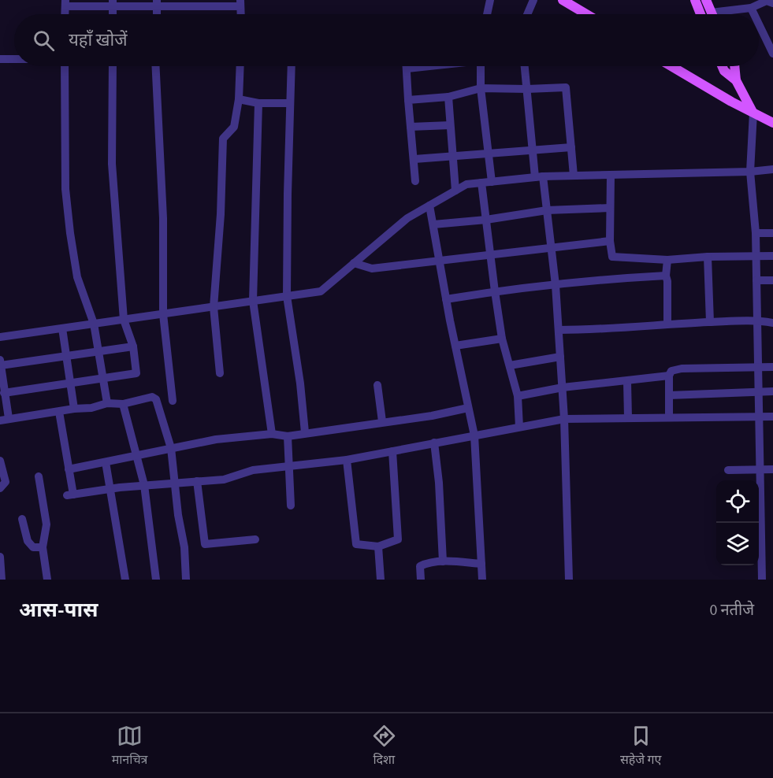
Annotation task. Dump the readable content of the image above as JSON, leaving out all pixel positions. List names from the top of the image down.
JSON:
{
  "page": {
    "search": "यहाँ खोजें",
    "heading": ["आस-पास", "0 नतीजे"],
    "nav": ["मानचित्र", "दिशा", "सहेजे गए"]
  }
}
